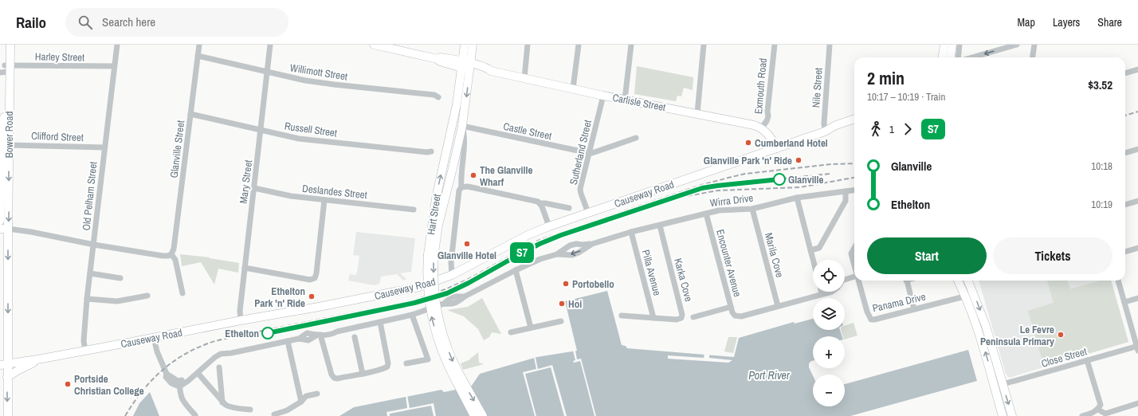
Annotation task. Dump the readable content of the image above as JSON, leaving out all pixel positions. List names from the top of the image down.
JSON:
{
  "streets": {
    "main road": [
      "Carlisle Street",
      "Bower Road",
      "Causeway Road",
      "Hart Street"
    ],
    "street": [
      "Harley Street",
      "Willimott Street",
      "Exmouth Road",
      "Nile Street",
      "Russell Street",
      "Castle Street",
      "Clifford Street",
      "Glanville Street",
      "Sutherland Street",
      "Mary Street",
      "Deslandes Street",
      "Old Pelham Street",
      "Wirra Drive",
      "Marila Cove",
      "Encounter Avenue",
      "Pilla Avenue",
      "Karka Cove",
      "Panama Drive",
      "Close Street"
    ]
  },
  "crossings": [
    ["Harley Street", "Bower Road"],
    ["Harley Street", "Old Pelham Street"],
    ["Willimott Street", "Glanville Street"],
    ["Willimott Street", "Mary Street"],
    ["Exmouth Road", "Carlisle Street"],
    ["Nile Street", "Causeway Road"],
    ["Carlisle Street", "Sutherland Street"],
    ["Carlisle Street", "Hart Street"],
    ["Russell Street", "Glanville Street"],
    ["Russell Street", "Mary Street"],
    ["Castle Street", "Sutherland Street"],
    ["Castle Street", "Hart Street"],
    ["Bower Road", "Clifford Street"],
    ["Bower Road", "Causeway Road"],
    ["Clifford Street", "Old Pelham Street"],
    ["Sutherland Street", "Causeway Road"],
    ["Mary Street", "Deslandes Street"],
    ["Mary Street", "Causeway Road"],
    ["Causeway Road", "Old Pelham Street"],
    ["Causeway Road", "Hart Street"],
    ["Wirra Drive", "Marila Cove"],
    ["Wirra Drive", "Encounter Avenue"],
    ["Wirra Drive", "Pilla Avenue"],
    ["Wirra Drive", "Karka Cove"],
    ["Marila Cove", "Encounter Avenue"],
    ["Pilla Avenue", "Karka Cove"]
  ],
  "water": ["Port River"],
  "places": [
    "Cumberland Hotel",
    "Glanville Park 'n' Ride",
    "The Glanville Wharf",
    "Glanville",
    "Glanville Hotel",
    "Portobello",
    "Ethelton Park 'n' Ride",
    "Hoi",
    "Ethelton",
    "Le Fevre Peninsula Primary",
    "Portside Christian College"
  ],
  "page": {
    "header": "Railo",
    "search": "Search here",
    "nav": ["Map", "Layers", "Share"],
    "on_map": "S7",
    "heading": ["2 min", "10:17 – 10:19 · Train", "$3.52"],
    "legs": ["1", "S7"],
    "list": [
      {
        "name": "Glanville",
        "value": "10:18"
      },
      {
        "name": "Ethelton",
        "value": "10:19"
      }
    ],
    "buttons": ["Start", "Tickets"],
    "map_buttons": ["+", "−"]
  }
}
